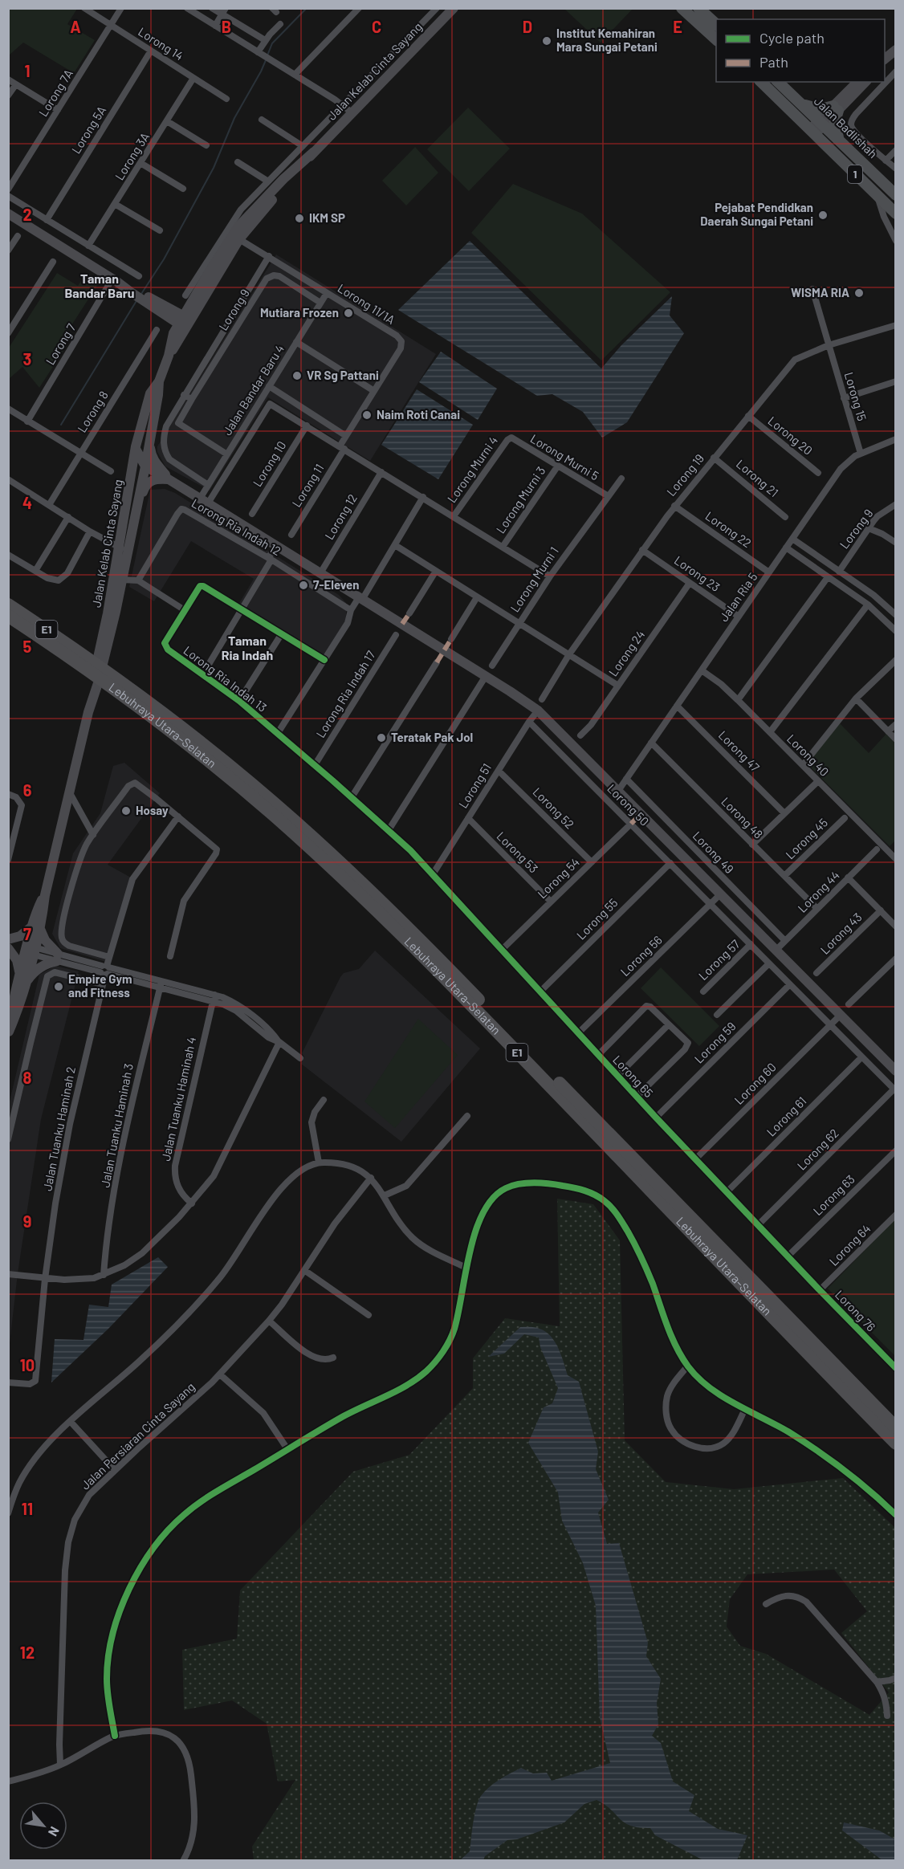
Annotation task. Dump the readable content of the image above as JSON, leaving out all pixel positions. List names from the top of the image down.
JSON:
{
  "streets": {
    "highway": ["E1", "Lebuhraya Utara–Selatan"],
    "main road": ["Jalan Kelab Cinta Sayang", "Jalan Badlishah", "1"],
    "street": [
      "Lorong 14",
      "Lorong 7A",
      "Lorong 5A",
      "Lorong 3A",
      "Lorong 11/1A",
      "Lorong 9",
      "Lorong 7",
      "Jalan Bandar Baru 4",
      "Lorong 15",
      "Lorong 8",
      "Lorong 20",
      "Lorong Murni 5",
      "Lorong 10",
      "Lorong Murni 4",
      "Lorong 19",
      "Lorong 21",
      "Lorong 11",
      "Lorong Murni 3",
      "Lorong 12",
      "Lorong Ria Indah 12",
      "Lorong 22",
      "Lorong 23",
      "Lorong Murni 1",
      "Jalan Ria 5",
      "Lorong 24",
      "Lorong Ria Indah 13",
      "Lorong Ria Indah 17",
      "Lorong 47",
      "Lorong 40",
      "Lorong 51",
      "Lorong 50",
      "Lorong 52",
      "Lorong 48",
      "Lorong 45",
      "Lorong 53",
      "Lorong 49",
      "Lorong 54",
      "Lorong 44",
      "Lorong 55",
      "Lorong 43",
      "Lorong 56",
      "Lorong 57",
      "Lorong 59",
      "Lorong 65",
      "Lorong 60",
      "Jalan Tuanku Haminah 4",
      "Lorong 61",
      "Jalan Tuanku Haminah 3",
      "Jalan Tuanku Haminah 2",
      "Lorong 62",
      "Lorong 63",
      "Lorong 64",
      "Lorong 76",
      "Jalan Persiaran Cinta Sayang"
    ]
  },
  "crossings": [
    ["Lorong 14", "Lorong 7A"],
    ["Lorong 14", "Lorong 5A"],
    ["Lorong 14", "Lorong 3A"],
    ["Jalan Kelab Cinta Sayang", "Lorong 11/1A"],
    ["Lorong 11/1A", "Jalan Bandar Baru 4"],
    ["Lorong 11/1A", "Lorong 11"],
    ["Lorong 9", "Jalan Bandar Baru 4"],
    ["Jalan Bandar Baru 4", "Lorong 10"],
    ["Lorong 15", "Lorong 19"],
    ["Lorong 15", "Jalan Ria 5"],
    ["Lorong 20", "Lorong 19"],
    ["Lorong Murni 5", "Lorong Murni 4"],
    ["Lorong Murni 5", "Lorong Murni 3"],
    ["Lorong Murni 5", "Lorong Murni 1"],
    ["Lorong 19", "Lorong 21"],
    ["Lorong 19", "Lorong 22"],
    ["Lorong 19", "Lorong 23"],
    ["Lorong 22", "Jalan Ria 5"],
    ["Lorong 23", "Jalan Ria 5"],
    ["Lorong 23", "Lorong 24"],
    ["Jalan Ria 5", "Lorong 47"],
    ["Jalan Ria 5", "Lorong 40"],
    ["Jalan Ria 5", "Lorong 48"],
    ["Jalan Ria 5", "Lorong 49"],
    ["Lorong Ria Indah 13", "Lorong Ria Indah 17"],
    ["Lorong Ria Indah 13", "Lorong 51"],
    ["Lorong Ria Indah 13", "Lorong 65"],
    ["Lorong 51", "Lorong 50"],
    ["Lorong 51", "Lorong 52"],
    ["Lorong 51", "Lorong 53"],
    ["Lorong 51", "Lorong 65"],
    ["Lorong 50", "Lorong 54"],
    ["Lorong 50", "Lorong 55"],
    ["Lorong 50", "Lorong 56"],
    ["Lorong 50", "Lorong 57"],
    ["Lorong 50", "Lorong 59"],
    ["Lorong 50", "Lorong 60"],
    ["Lorong 50", "Lorong 61"],
    ["Lorong 50", "Lorong 62"],
    ["Lorong 52", "Lorong 54"],
    ["Lorong 48", "Lorong 45"],
    ["Lorong 48", "Lorong 44"],
    ["Lorong 53", "Lorong 54"],
    ["Lorong 49", "Lorong 44"],
    ["Lorong 54", "Lorong 65"],
    ["Lorong 55", "Lorong 65"],
    ["Lorong 56", "Lorong 65"],
    ["Lorong 59", "Lorong 65"],
    ["Lorong 65", "Lorong 60"],
    ["Lorong 65", "Lorong 61"],
    ["Lorong 65", "Lorong 62"],
    ["Lorong 65", "Lorong 63"],
    ["Lorong 65", "Lorong 64"],
    ["Lorong 65", "Lorong 76"],
    ["Lorong 64", "Lorong 76"]
  ],
  "districts": ["Taman Bandar Baru", "Taman Ria Indah"],
  "places": [
    "Institut Kemahiran Mara Sungai Petani",
    "Pejabat Pendidkan Daerah Sungai Petani",
    "IKM SP",
    "WISMA RIA",
    "Mutiara Frozen",
    "VR Sg Pattani",
    "Naim Roti Canai",
    "7-Eleven",
    "Teratak Pak Jol",
    "Hosay",
    "Empire Gym and Fitness"
  ],
  "legend": ["Cycle path", "Path"],
  "north": "bottom right",
  "grid": {
    "columns": [
      "A",
      "B",
      "C",
      "D",
      "E"
    ],
    "rows": [
      "1",
      "2",
      "3",
      "4",
      "5",
      "6",
      "7",
      "8",
      "9",
      "10",
      "11",
      "12"
    ]
  }
}
